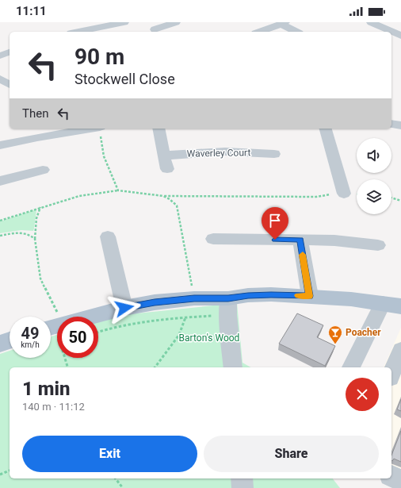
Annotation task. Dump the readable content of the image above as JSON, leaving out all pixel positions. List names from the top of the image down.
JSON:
{
  "streets": {
    "street": ["Waverley Court"]
  },
  "parks": ["Barton's Wood"],
  "places": {
    "bar": ["Poacher"]
  },
  "page": {
    "status": "11:11",
    "turn": ["90 m", "Stockwell Close"],
    "then": "Then",
    "speed": "49 km/h",
    "limit": "50",
    "heading": ["1 min", "140 m · 11:12"],
    "buttons": ["Exit", "Share"]
  }
}
